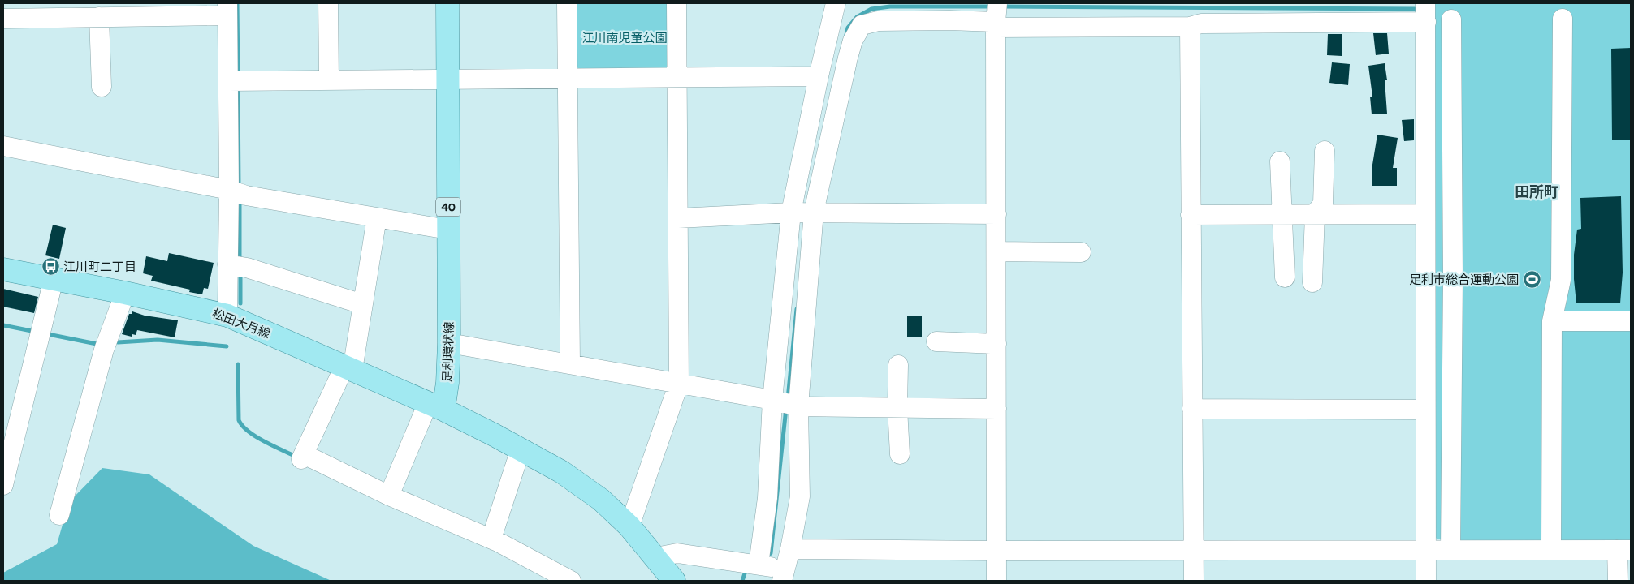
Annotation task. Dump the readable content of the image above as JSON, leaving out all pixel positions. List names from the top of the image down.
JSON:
{
  "streets": {
    "main road": ["40", "松田大月線", "足利環状線"]
  },
  "crossings": [
    ["松田大月線", "足利環状線"]
  ],
  "districts": ["田所町"],
  "parks": ["江川南児童公園"],
  "places": {
    "bus stop": ["江川町二丁目"],
    "sports": ["足利市総合運動公園"]
  }
}
